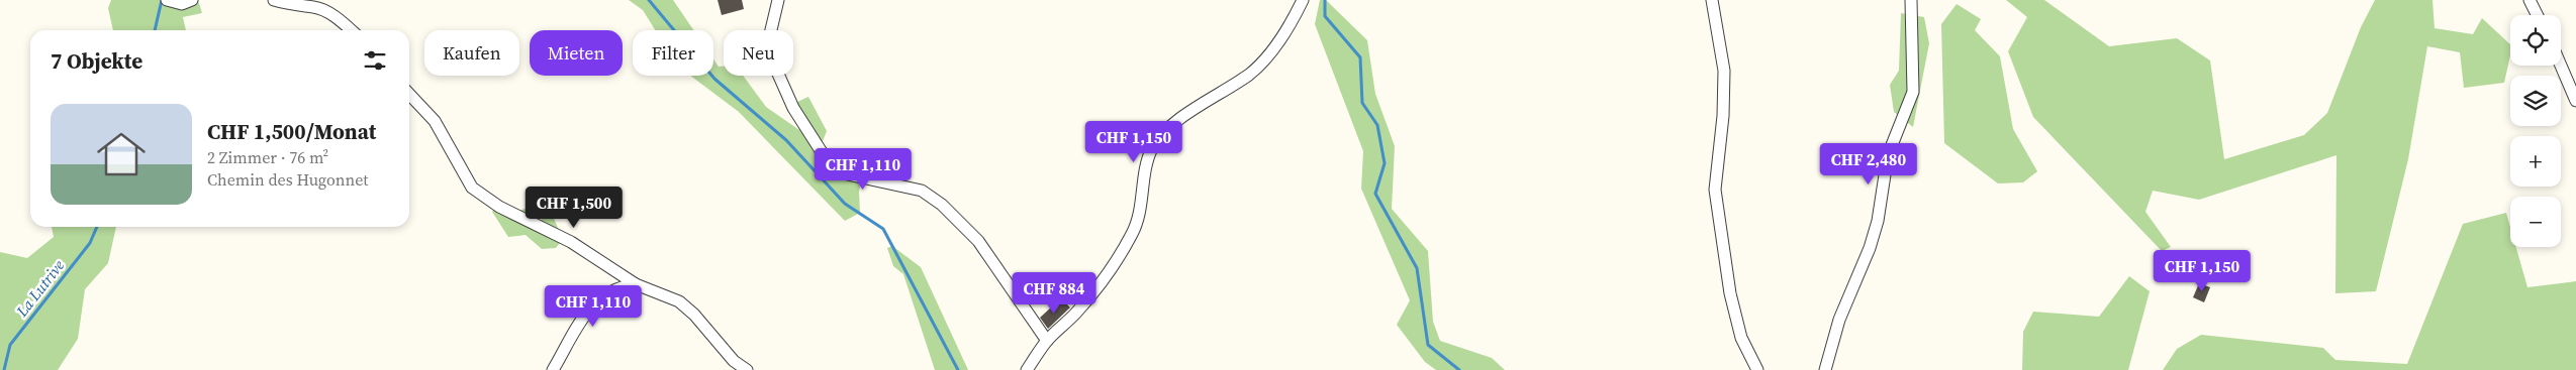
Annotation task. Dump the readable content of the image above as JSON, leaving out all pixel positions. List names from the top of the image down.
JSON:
{
  "water": ["La Lutrive"],
  "page": {
    "map_buttons": ["+", "−"],
    "chip": [
      "Kaufen",
      "Mieten",
      "Filter",
      "Neu"
    ],
    "heading": "7 Objekte",
    "list": [
      {
        "name": "CHF 1,500/Monat",
        "note": "2 Zimmer · 76 m² · Chemin des Hugonnet"
      }
    ],
    "price": [
      "CHF 1,150",
      "CHF 2,480",
      "CHF 1,110",
      "CHF 1,500",
      "CHF 1,150",
      "CHF 884",
      "CHF 1,110"
    ]
  }
}
